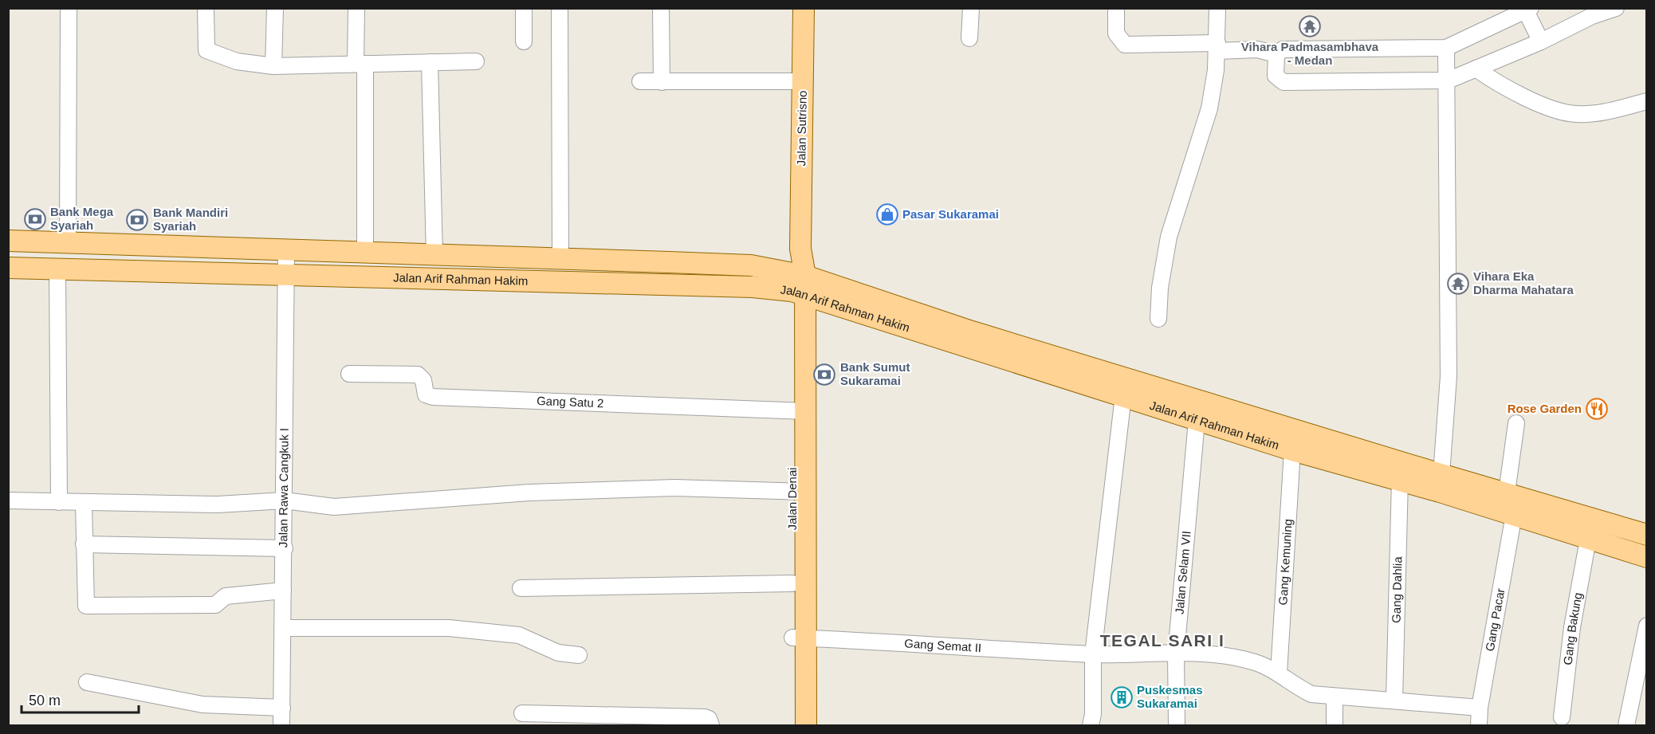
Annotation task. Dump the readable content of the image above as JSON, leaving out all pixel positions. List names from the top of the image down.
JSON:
{
  "streets": {
    "main road": ["Jalan Sutrisno", "Jalan Arif Rahman Hakim", "Jalan Denai"],
    "street": [
      "Gang Satu 2",
      "Jalan Rawa Cangkuk I",
      "Gang Kemuning",
      "Jalan Selam VII",
      "Gang Dahlia",
      "Gang Pacar",
      "Gang Bakung",
      "Gang Semat II"
    ]
  },
  "crossings": [
    ["Jalan Sutrisno", "Jalan Arif Rahman Hakim"],
    ["Jalan Sutrisno", "Jalan Denai"],
    ["Jalan Arif Rahman Hakim", "Jalan Rawa Cangkuk I"],
    ["Jalan Arif Rahman Hakim", "Jalan Denai"],
    ["Jalan Arif Rahman Hakim", "Gang Kemuning"],
    ["Jalan Arif Rahman Hakim", "Jalan Selam VII"],
    ["Jalan Arif Rahman Hakim", "Gang Dahlia"],
    ["Jalan Arif Rahman Hakim", "Gang Pacar"],
    ["Jalan Arif Rahman Hakim", "Gang Bakung"],
    ["Gang Satu 2", "Jalan Denai"],
    ["Jalan Denai", "Gang Semat II"],
    ["Gang Kemuning", "Gang Semat II"],
    ["Jalan Selam VII", "Gang Semat II"],
    ["Gang Dahlia", "Gang Semat II"],
    ["Gang Pacar", "Gang Semat II"]
  ],
  "districts": ["TEGAL SARI I"],
  "places": {
    "temple": ["Vihara Padmasambhava - Medan", "Vihara Eka Dharma Mahatara"],
    "shop": ["Pasar Sukaramai"],
    "bank": ["Bank Mega Syariah", "Bank Mandiri Syariah", "Bank Sumut Sukaramai"],
    "restaurant": ["Rose Garden"],
    "building": ["Puskesmas Sukaramai"]
  },
  "scale_bar": "50 m"
}
